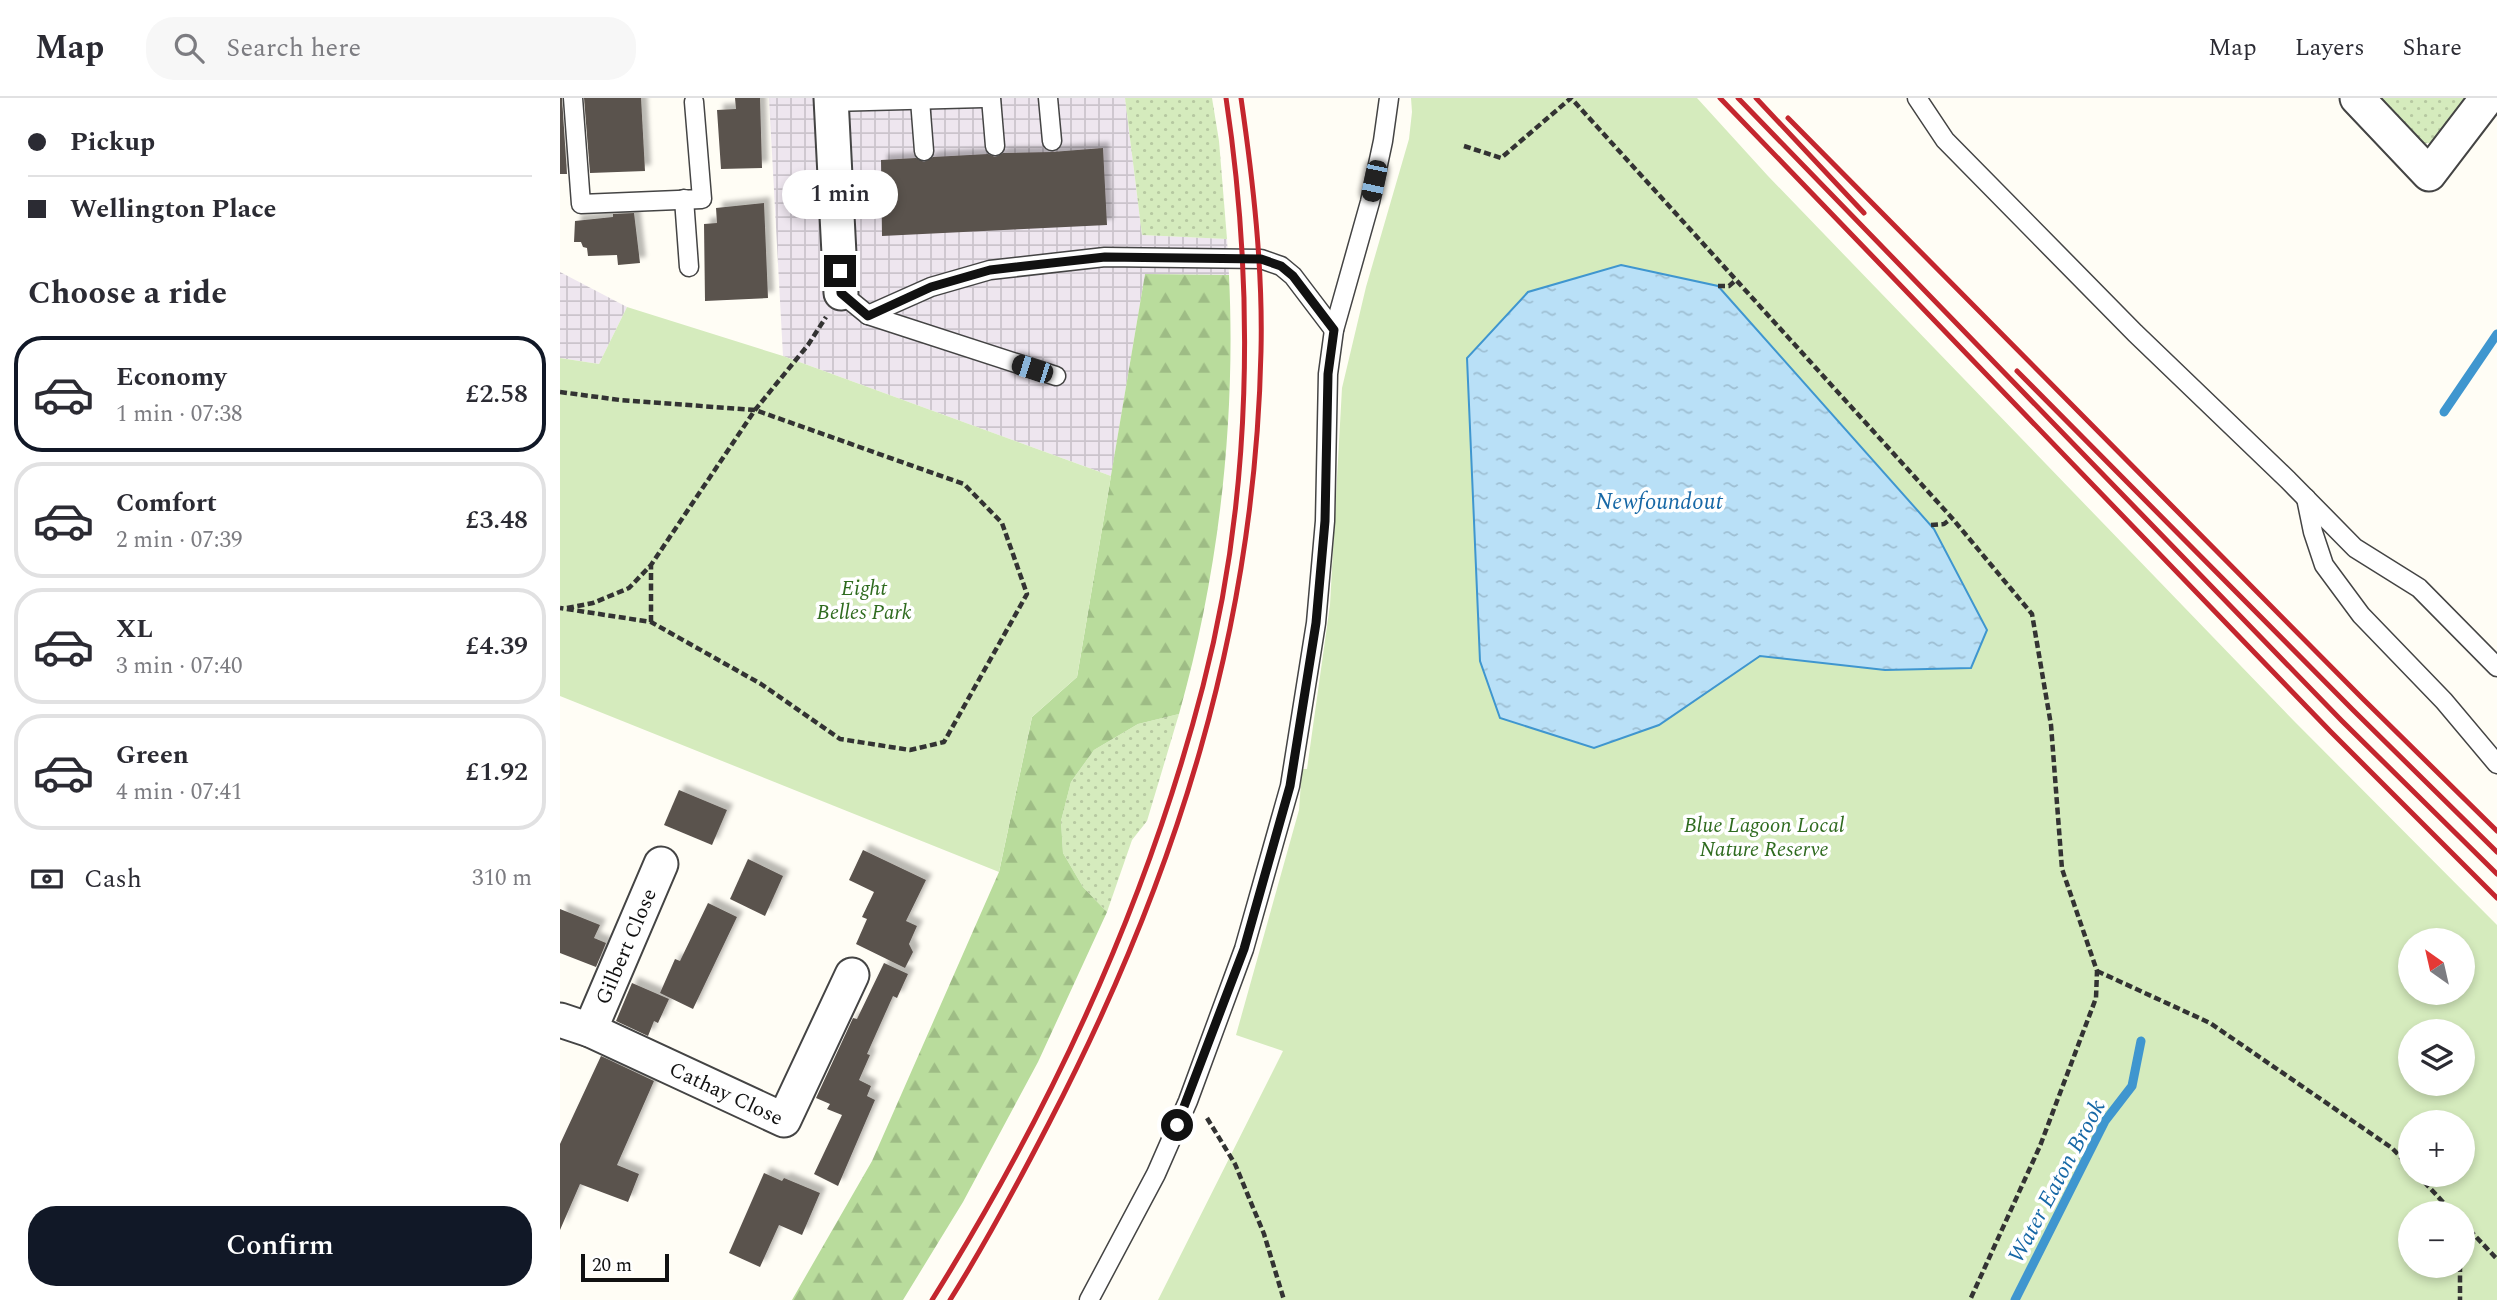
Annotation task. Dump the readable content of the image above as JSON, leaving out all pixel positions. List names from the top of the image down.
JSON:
{
  "streets": {
    "street": ["Gilbert Close", "Cathay Close"]
  },
  "crossings": [
    ["Gilbert Close", "Cathay Close"]
  ],
  "water": ["Newfoundout", "Water Eaton Brook"],
  "parks": ["Eight Belles Park", "Blue Lagoon Local Nature Reserve"],
  "scale_bar": "20 m",
  "north": "top left",
  "page": {
    "header": "Map",
    "search": "Search here",
    "nav": ["Map", "Layers", "Share"],
    "banner": ["Pickup", "Wellington Place"],
    "bubble": "1 min",
    "heading": "Choose a ride",
    "list": [
      {
        "name": "Economy",
        "note": "1 min · 07:38",
        "value": "£2.58"
      },
      {
        "name": "Comfort",
        "note": "2 min · 07:39",
        "value": "£3.48"
      },
      {
        "name": "XL",
        "note": "3 min · 07:40",
        "value": "£4.39"
      },
      {
        "name": "Green",
        "note": "4 min · 07:41",
        "value": "£1.92"
      }
    ],
    "pay": ["Cash", "310 m"],
    "map_buttons": ["+", "−"],
    "buttons": "Confirm",
    "scale": "20 m"
  }
}
